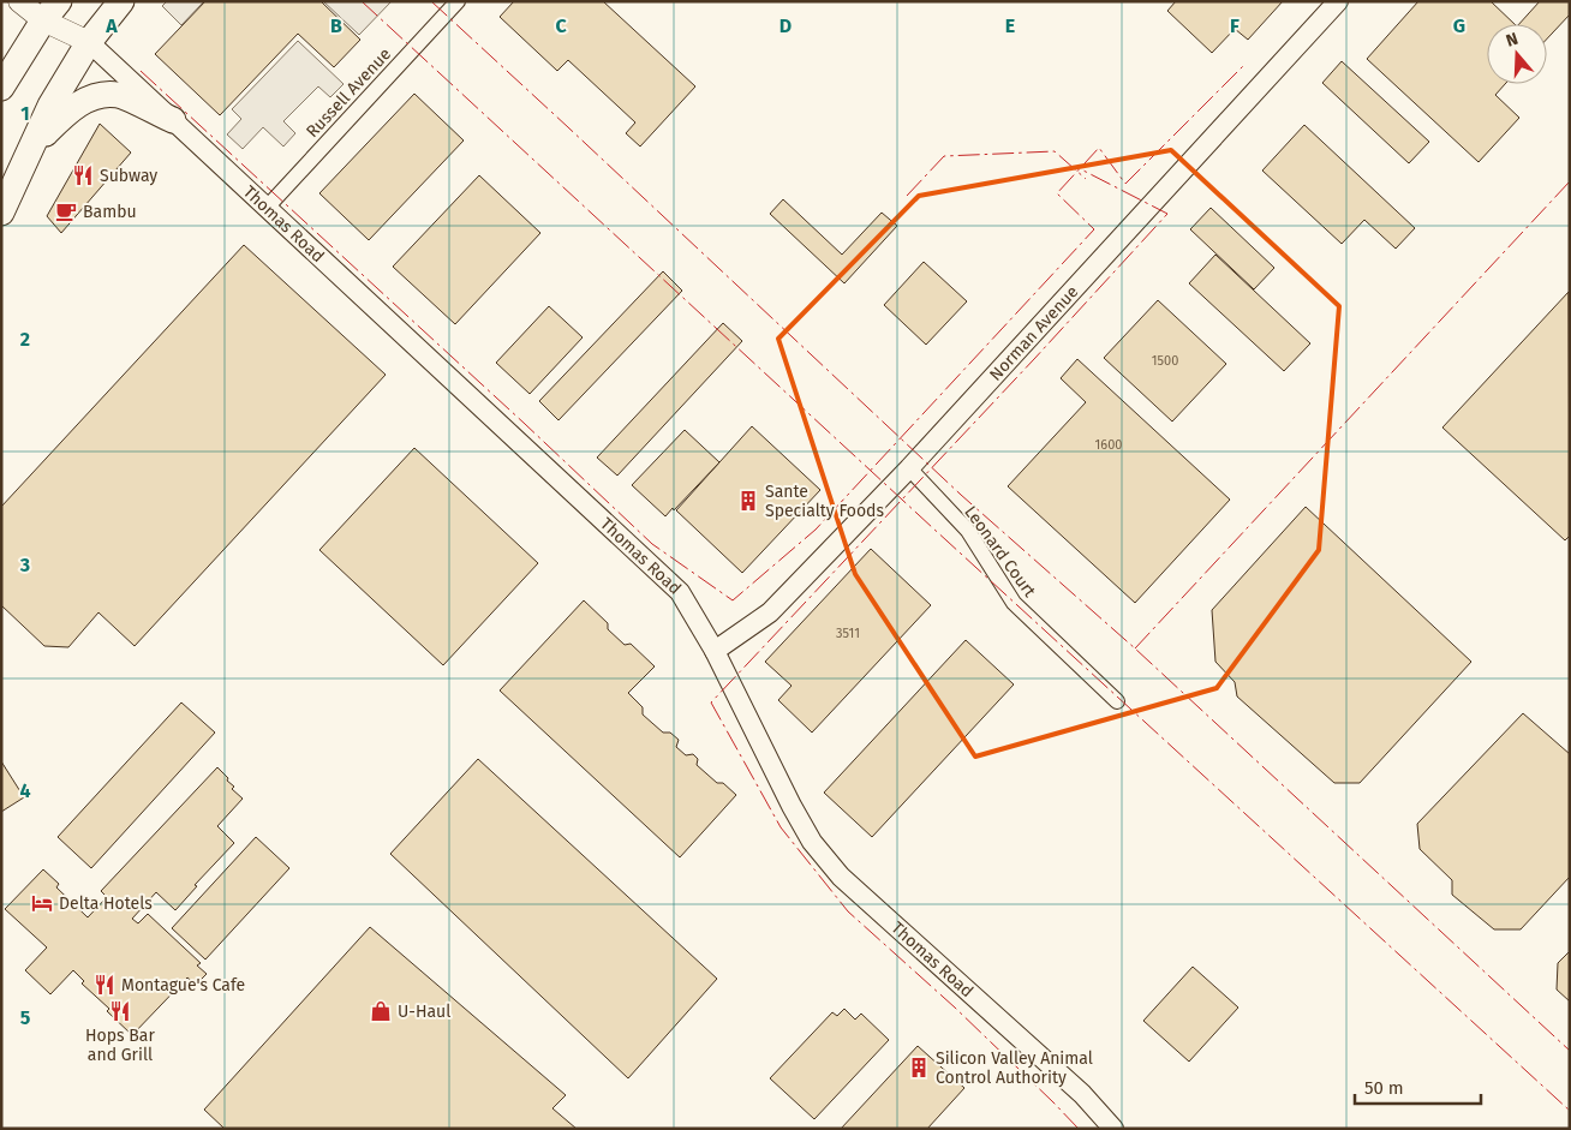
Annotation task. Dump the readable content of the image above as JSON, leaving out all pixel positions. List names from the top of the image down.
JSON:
{
  "streets": {
    "street": [
      "Russell Avenue",
      "Thomas Road",
      "Norman Avenue",
      "Leonard Court"
    ]
  },
  "crossings": [
    ["Russell Avenue", "Thomas Road"],
    ["Thomas Road", "Norman Avenue"],
    ["Norman Avenue", "Leonard Court"]
  ],
  "places": {
    "restaurant": ["Subway", "Montague's Cafe", "Hops Bar and Grill"],
    "cafe": ["Bambu"],
    "building": ["Sante Specialty Foods", "Silicon Valley Animal Control Authority"],
    "hotel": ["Delta Hotels"],
    "shop": ["U-Haul"]
  },
  "house_numbers": ["1500", "1600", "3511"],
  "scale_bar": "50 m",
  "north": "top",
  "grid": {
    "columns": [
      "A",
      "B",
      "C",
      "D",
      "E",
      "F",
      "G"
    ],
    "rows": [
      "1",
      "2",
      "3",
      "4",
      "5"
    ]
  }
}
